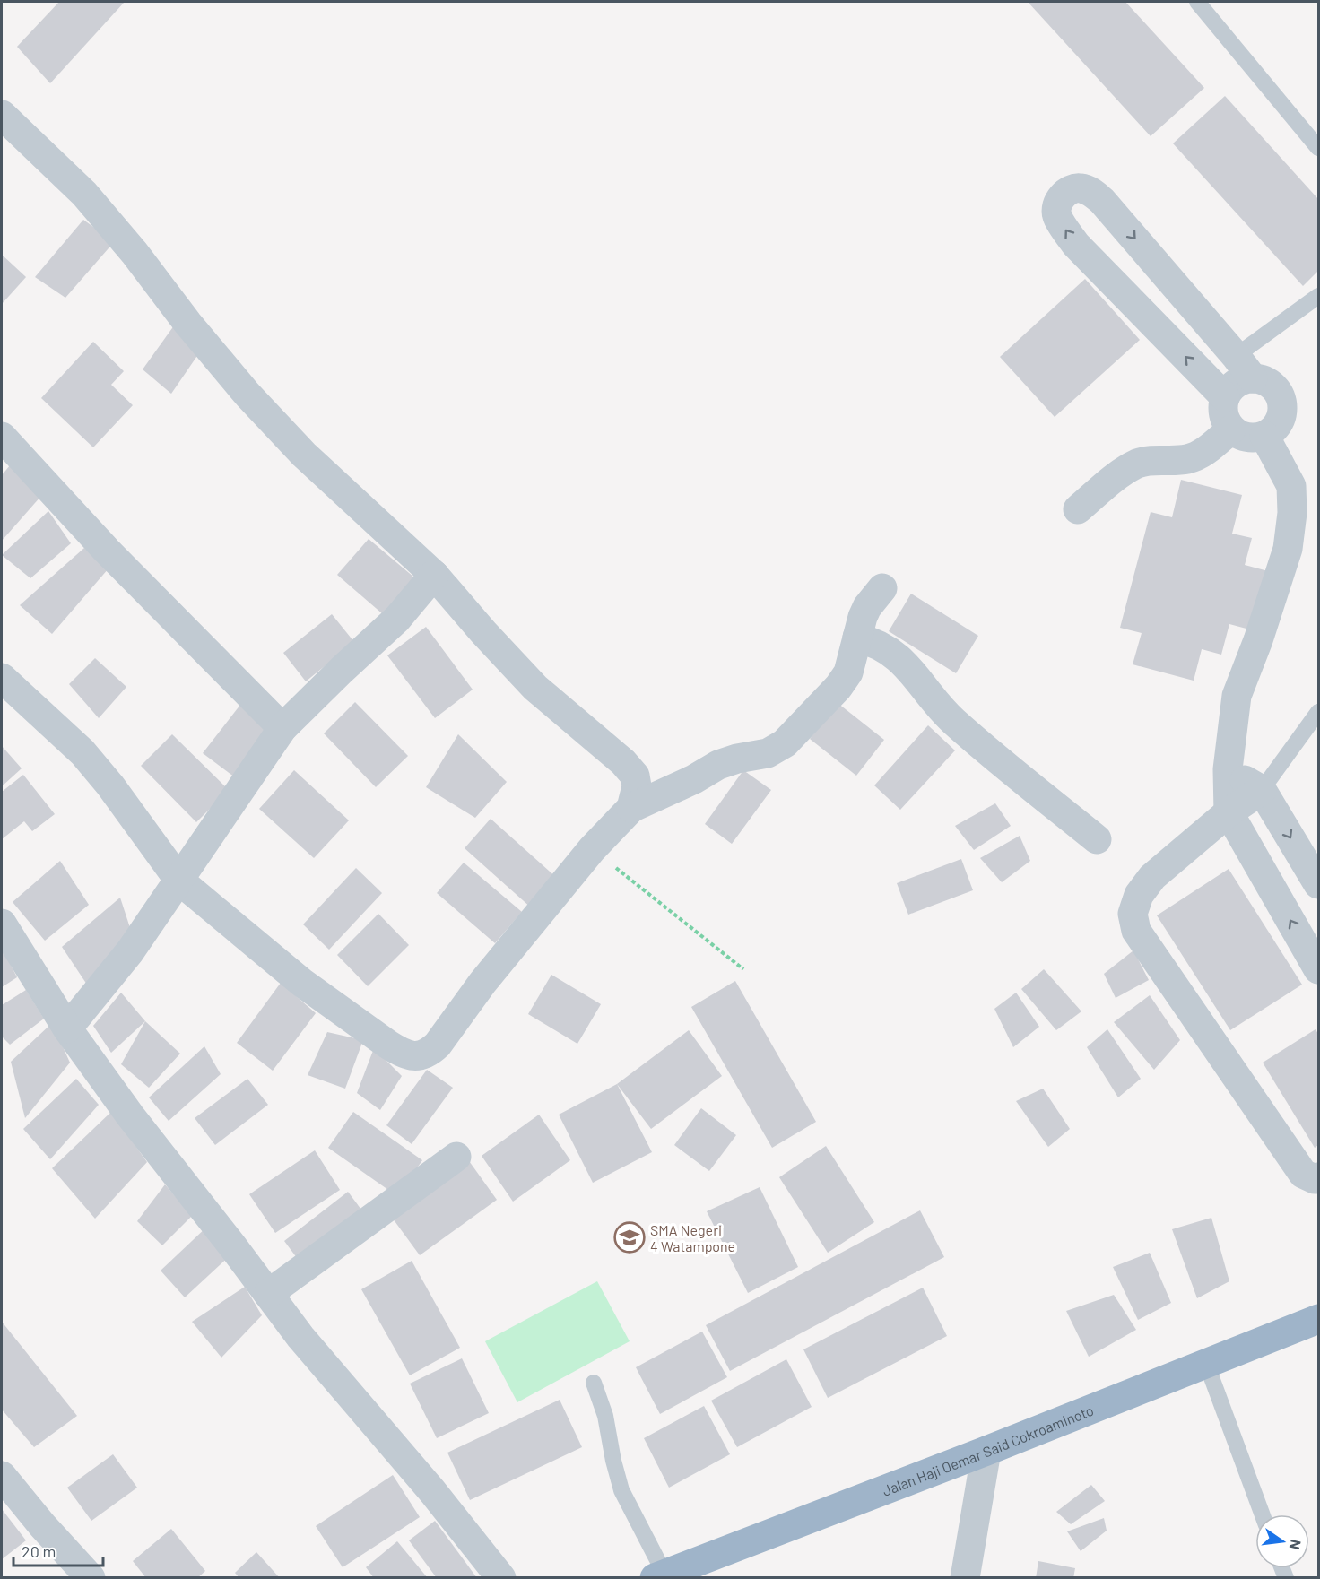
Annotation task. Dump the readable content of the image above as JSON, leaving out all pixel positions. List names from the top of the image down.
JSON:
{
  "streets": {
    "highway": ["Jalan Haji Oemar Said Cokroaminoto"]
  },
  "places": {
    "school or university": ["SMA Negeri 4 Watampone"]
  },
  "scale_bar": "20 m",
  "north": "right"
}
